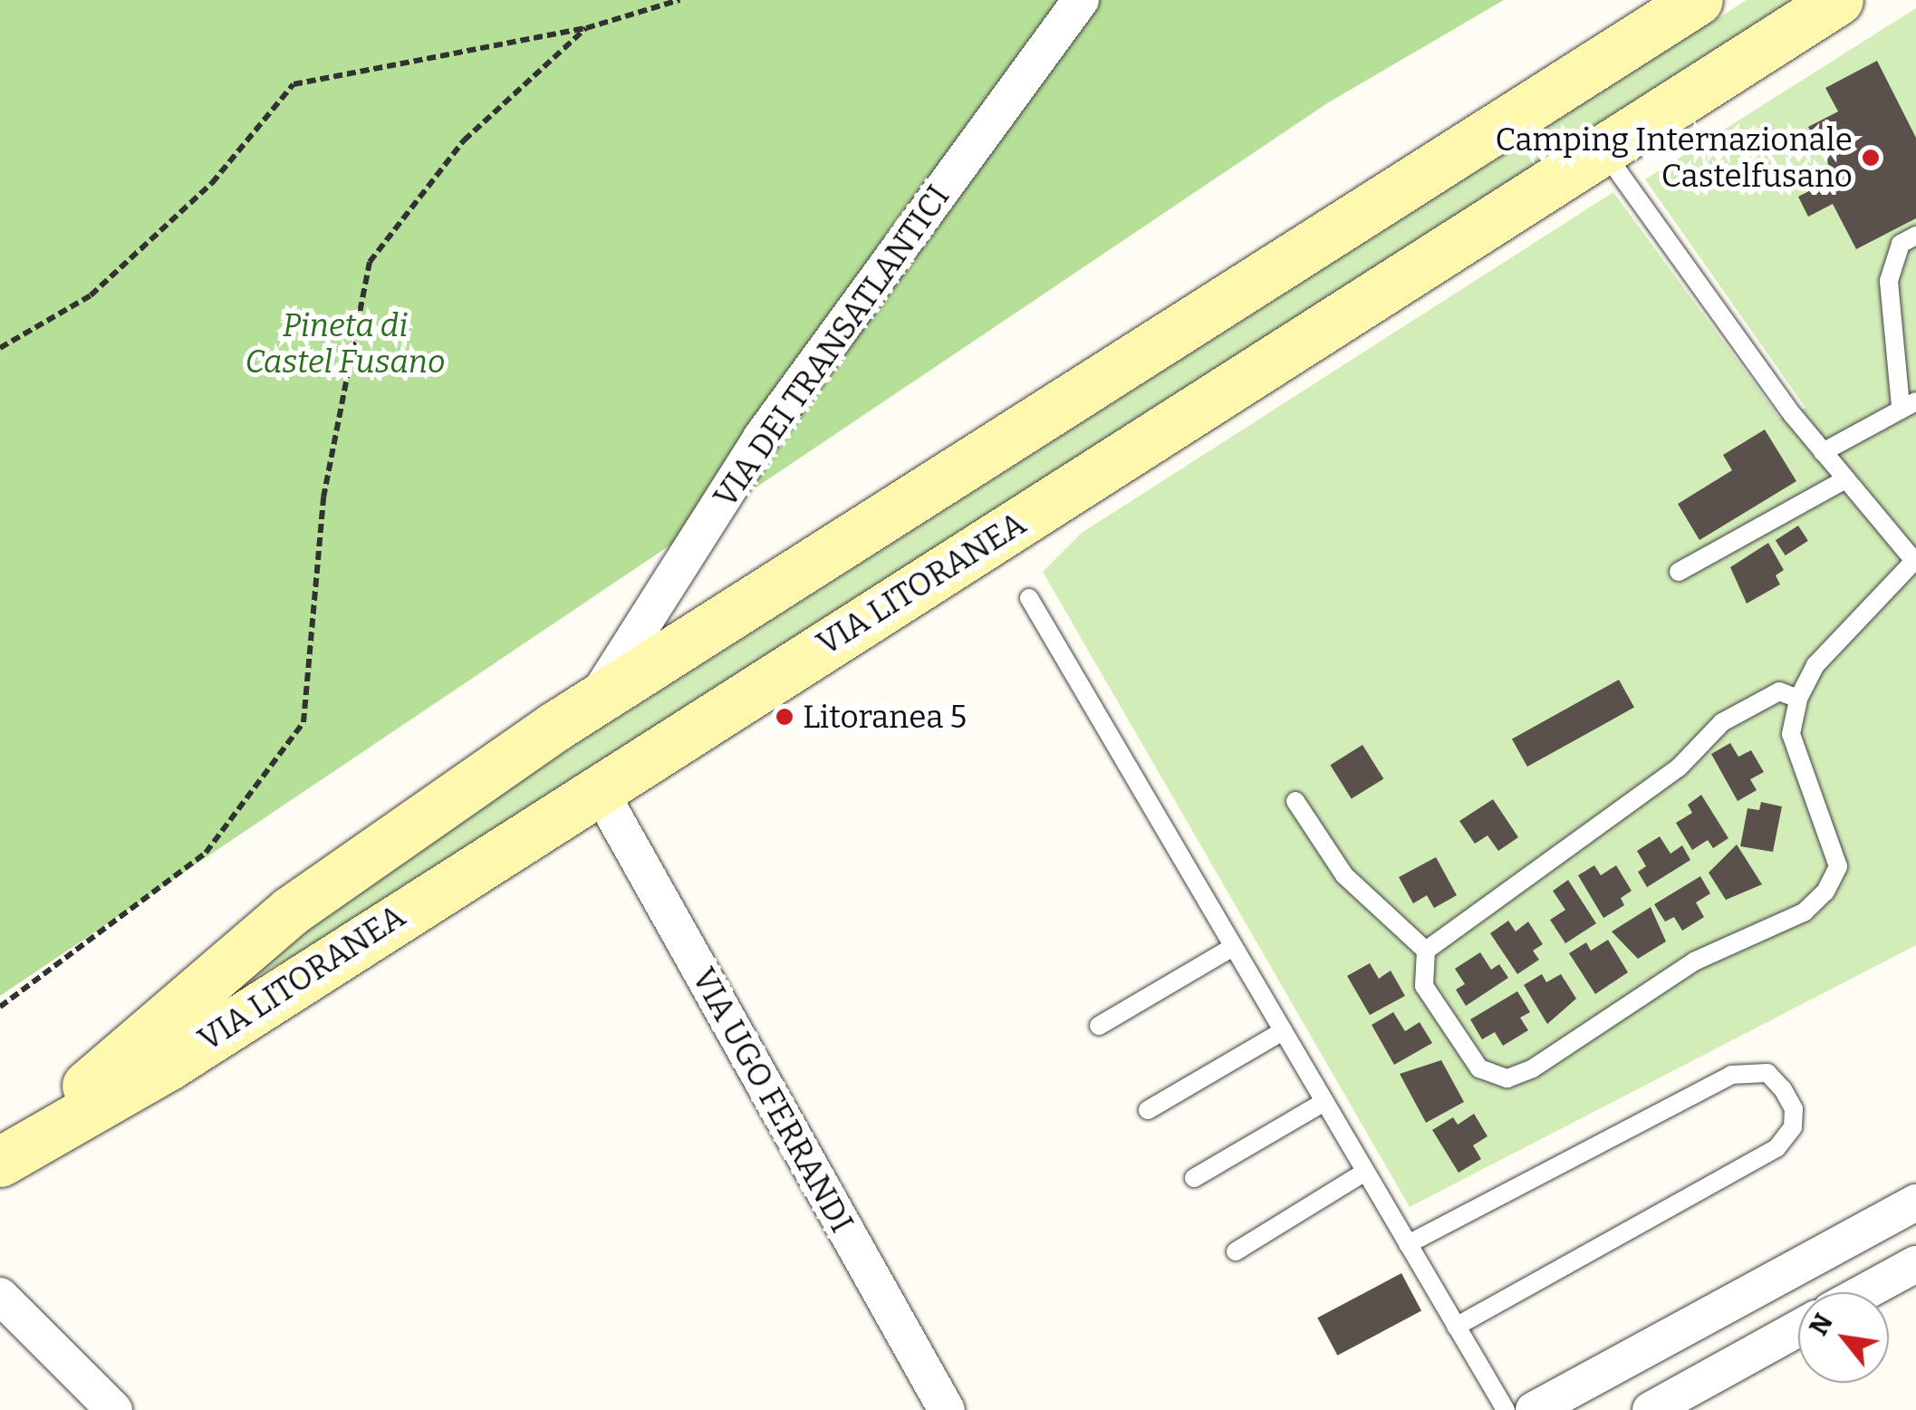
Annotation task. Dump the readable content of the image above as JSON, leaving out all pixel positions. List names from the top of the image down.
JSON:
{
  "streets": {
    "main road": ["VIA LITORANEA"],
    "street": ["VIA DEI TRANSATLANTICI", "VIA UGO FERRANDI"]
  },
  "crossings": [
    ["VIA DEI TRANSATLANTICI", "VIA LITORANEA"],
    ["VIA LITORANEA", "VIA UGO FERRANDI"]
  ],
  "parks": ["Pineta di Castel Fusano"],
  "places": ["Camping Internazionale Castelfusano", "Litoranea 5"],
  "north": "top left"
}
